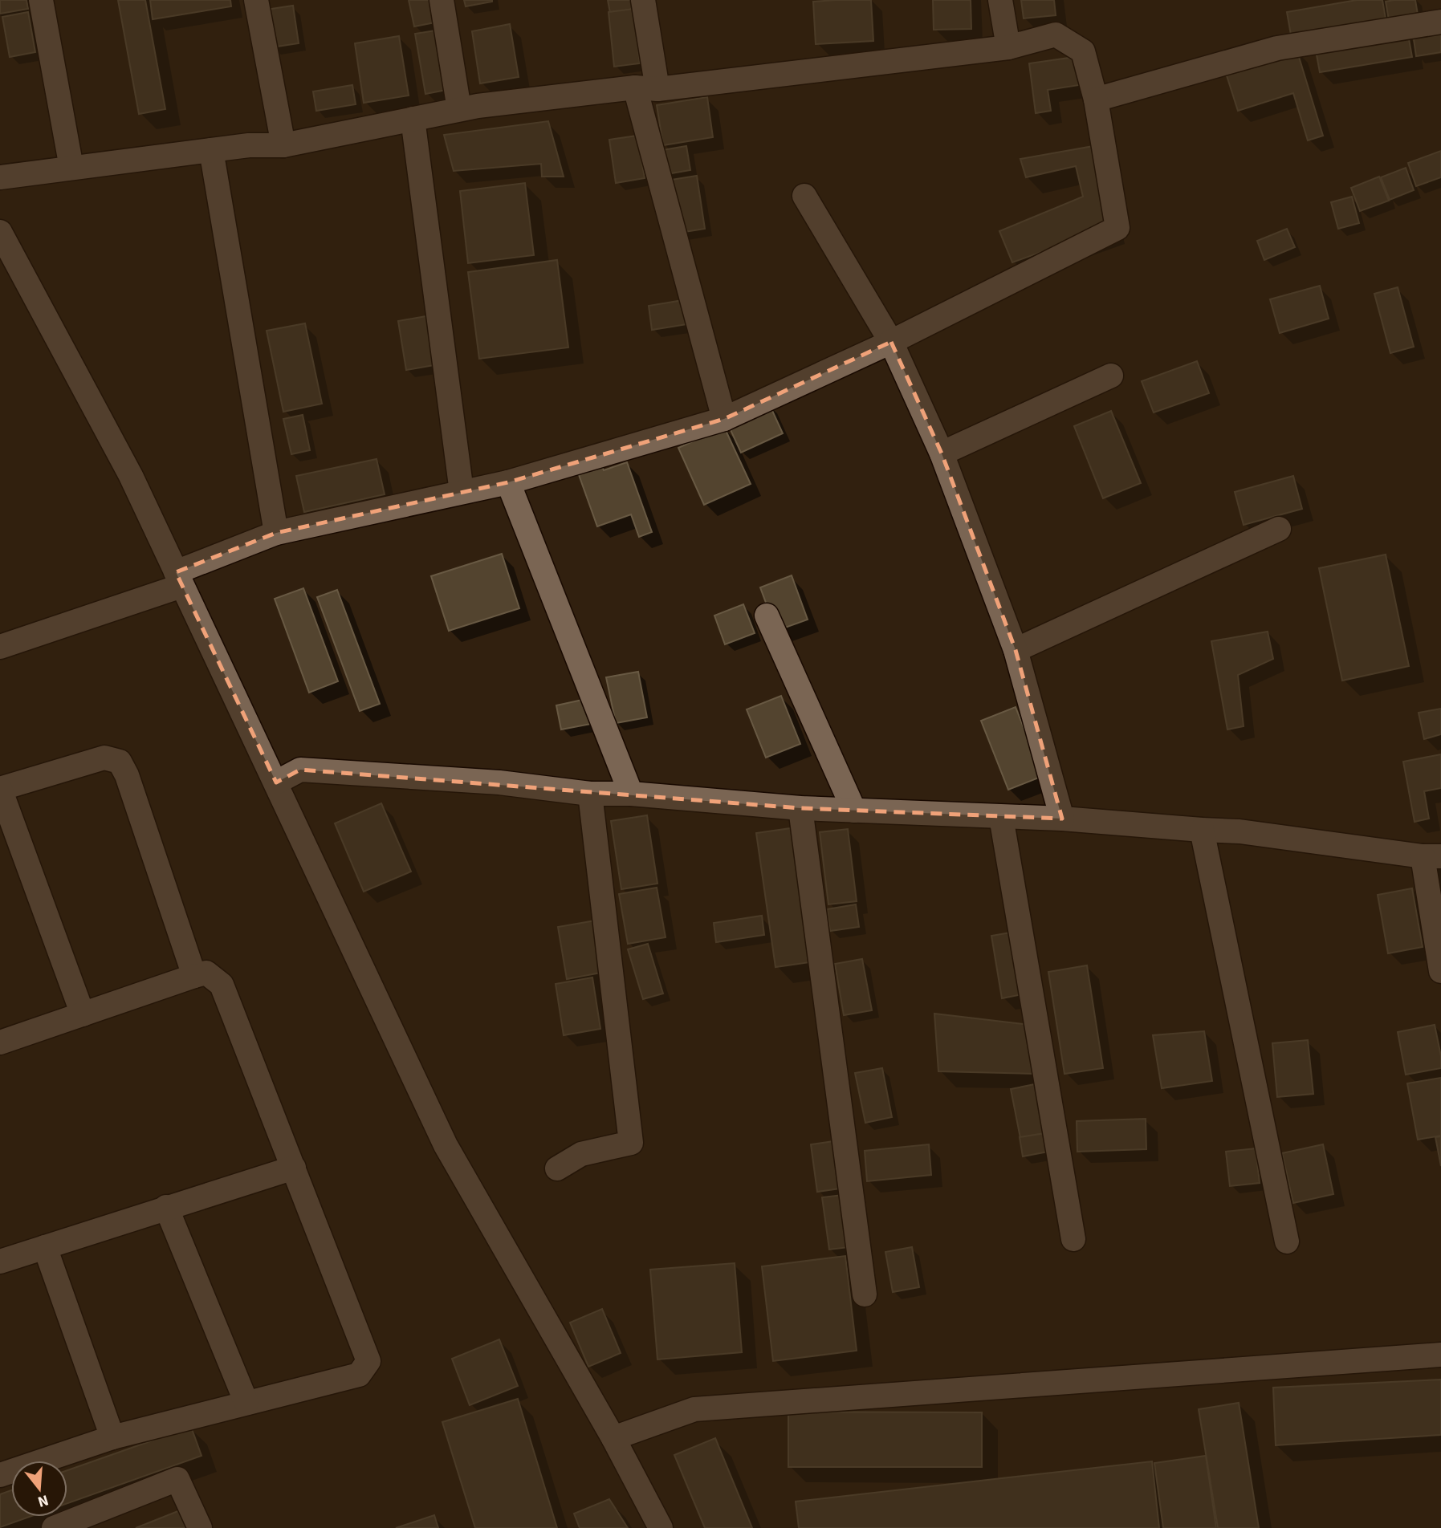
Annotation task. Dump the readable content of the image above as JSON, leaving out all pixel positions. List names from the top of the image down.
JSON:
{
  "north": "bottom"
}
